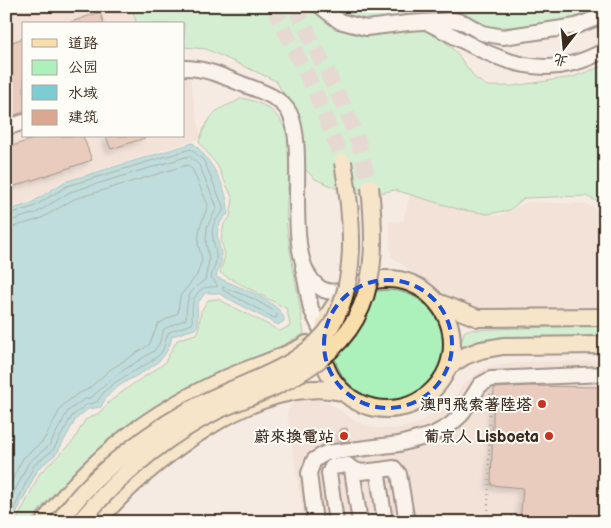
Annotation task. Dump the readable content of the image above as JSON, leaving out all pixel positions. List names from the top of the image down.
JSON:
{
  "places": ["澳門飛索著陸塔", "蔚來換電站", "葡京人 Lisboeta"],
  "legend": [
    "道路",
    "公园",
    "水域",
    "建筑"
  ],
  "north": "bottom"
}
